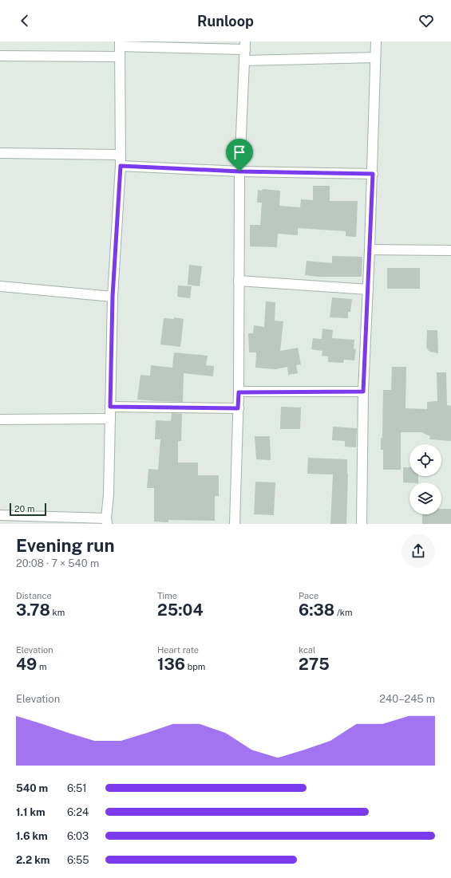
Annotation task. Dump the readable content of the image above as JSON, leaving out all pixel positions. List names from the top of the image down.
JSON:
{
  "scale_bar": "20 m",
  "page": {
    "header": "Runloop",
    "scale": "20 m",
    "heading": ["Evening run", "20:08 · 7 × 540 m"],
    "stats": [
      ["Distance", "3.78 km"],
      ["Time", "25:04"],
      ["Pace", "6:38 /km"],
      ["Elevation", "49 m"],
      ["Heart rate", "136 bpm"],
      ["kcal", "275"]
    ],
    "chart": ["Elevation", "240–245 m"],
    "list": [
      {
        "name": "540 m",
        "note": "6:51"
      },
      {
        "name": "1.1 km",
        "note": "6:24"
      },
      {
        "name": "1.6 km",
        "note": "6:03"
      },
      {
        "name": "2.2 km",
        "note": "6:55"
      }
    ]
  }
}
